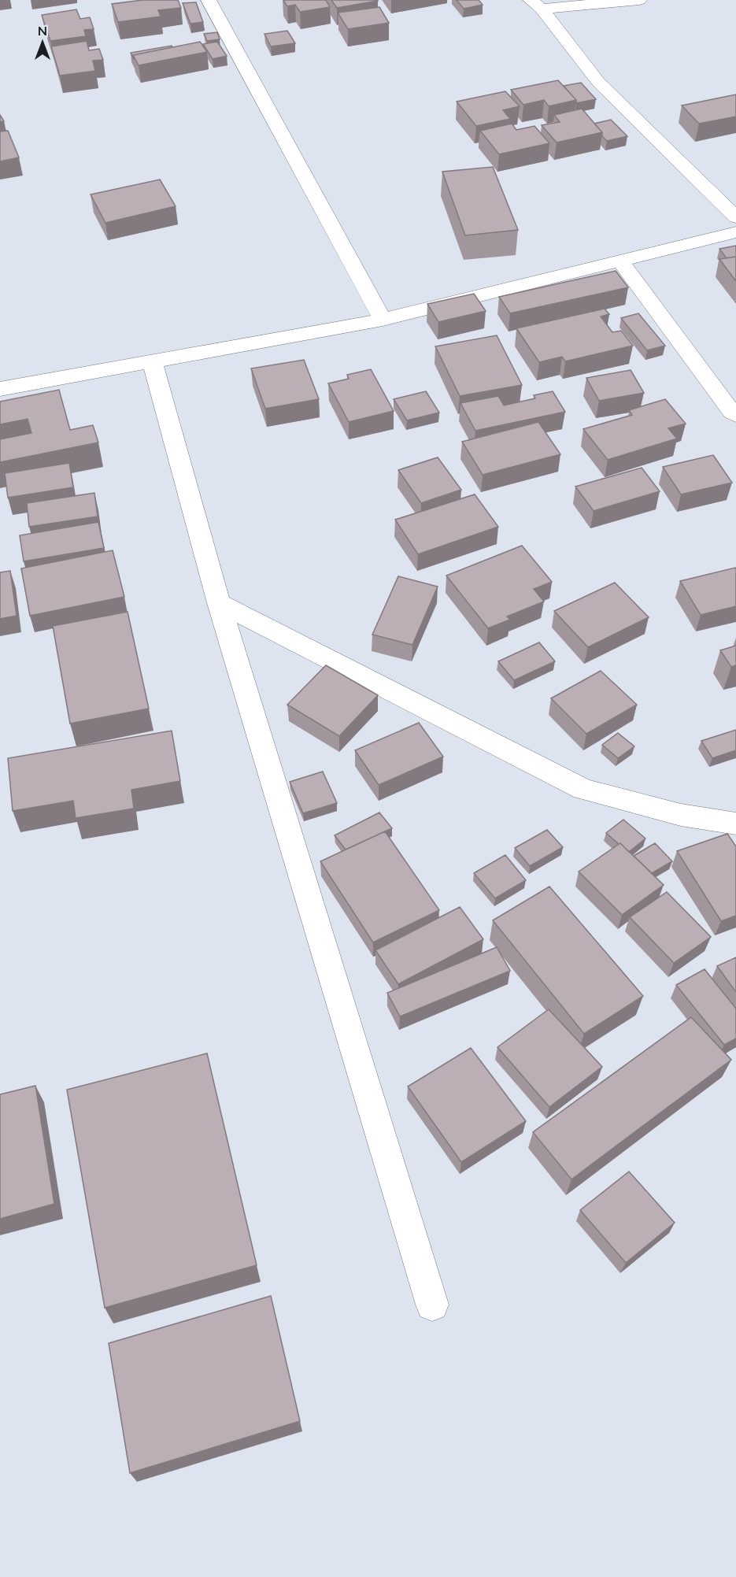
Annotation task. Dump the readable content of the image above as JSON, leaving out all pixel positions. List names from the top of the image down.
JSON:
{
  "north": "top"
}
